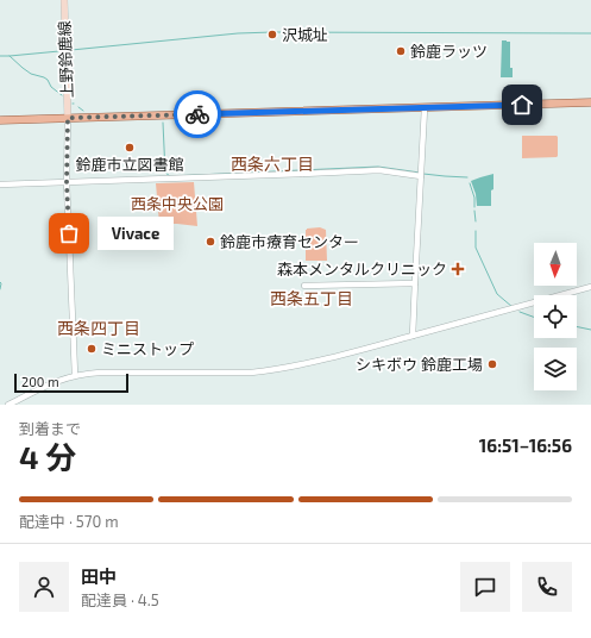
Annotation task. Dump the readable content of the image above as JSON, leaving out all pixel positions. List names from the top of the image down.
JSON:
{
  "streets": {
    "main road": ["上野鈴鹿線"]
  },
  "districts": ["西条六丁目", "西条五丁目", "西条四丁目"],
  "parks": ["西条中央公園"],
  "places": {
    "other": [
      "沢城址",
      "鈴鹿ラッツ",
      "鈴鹿市立図書館",
      "Vivace",
      "鈴鹿市療育センター",
      "ミニストップ",
      "シキボウ 鈴鹿工場"
    ],
    "health": ["森本メンタルクリニック"]
  },
  "scale_bar": "200 m",
  "north": "bottom",
  "page": {
    "bubble": "Vivace",
    "scale": "200 m",
    "heading": ["4 分", "到着まで", "16:51–16:56"],
    "panel": ["田中", "配達員 · 4.5"],
    "bar": "配達中 · 570 m"
  }
}
